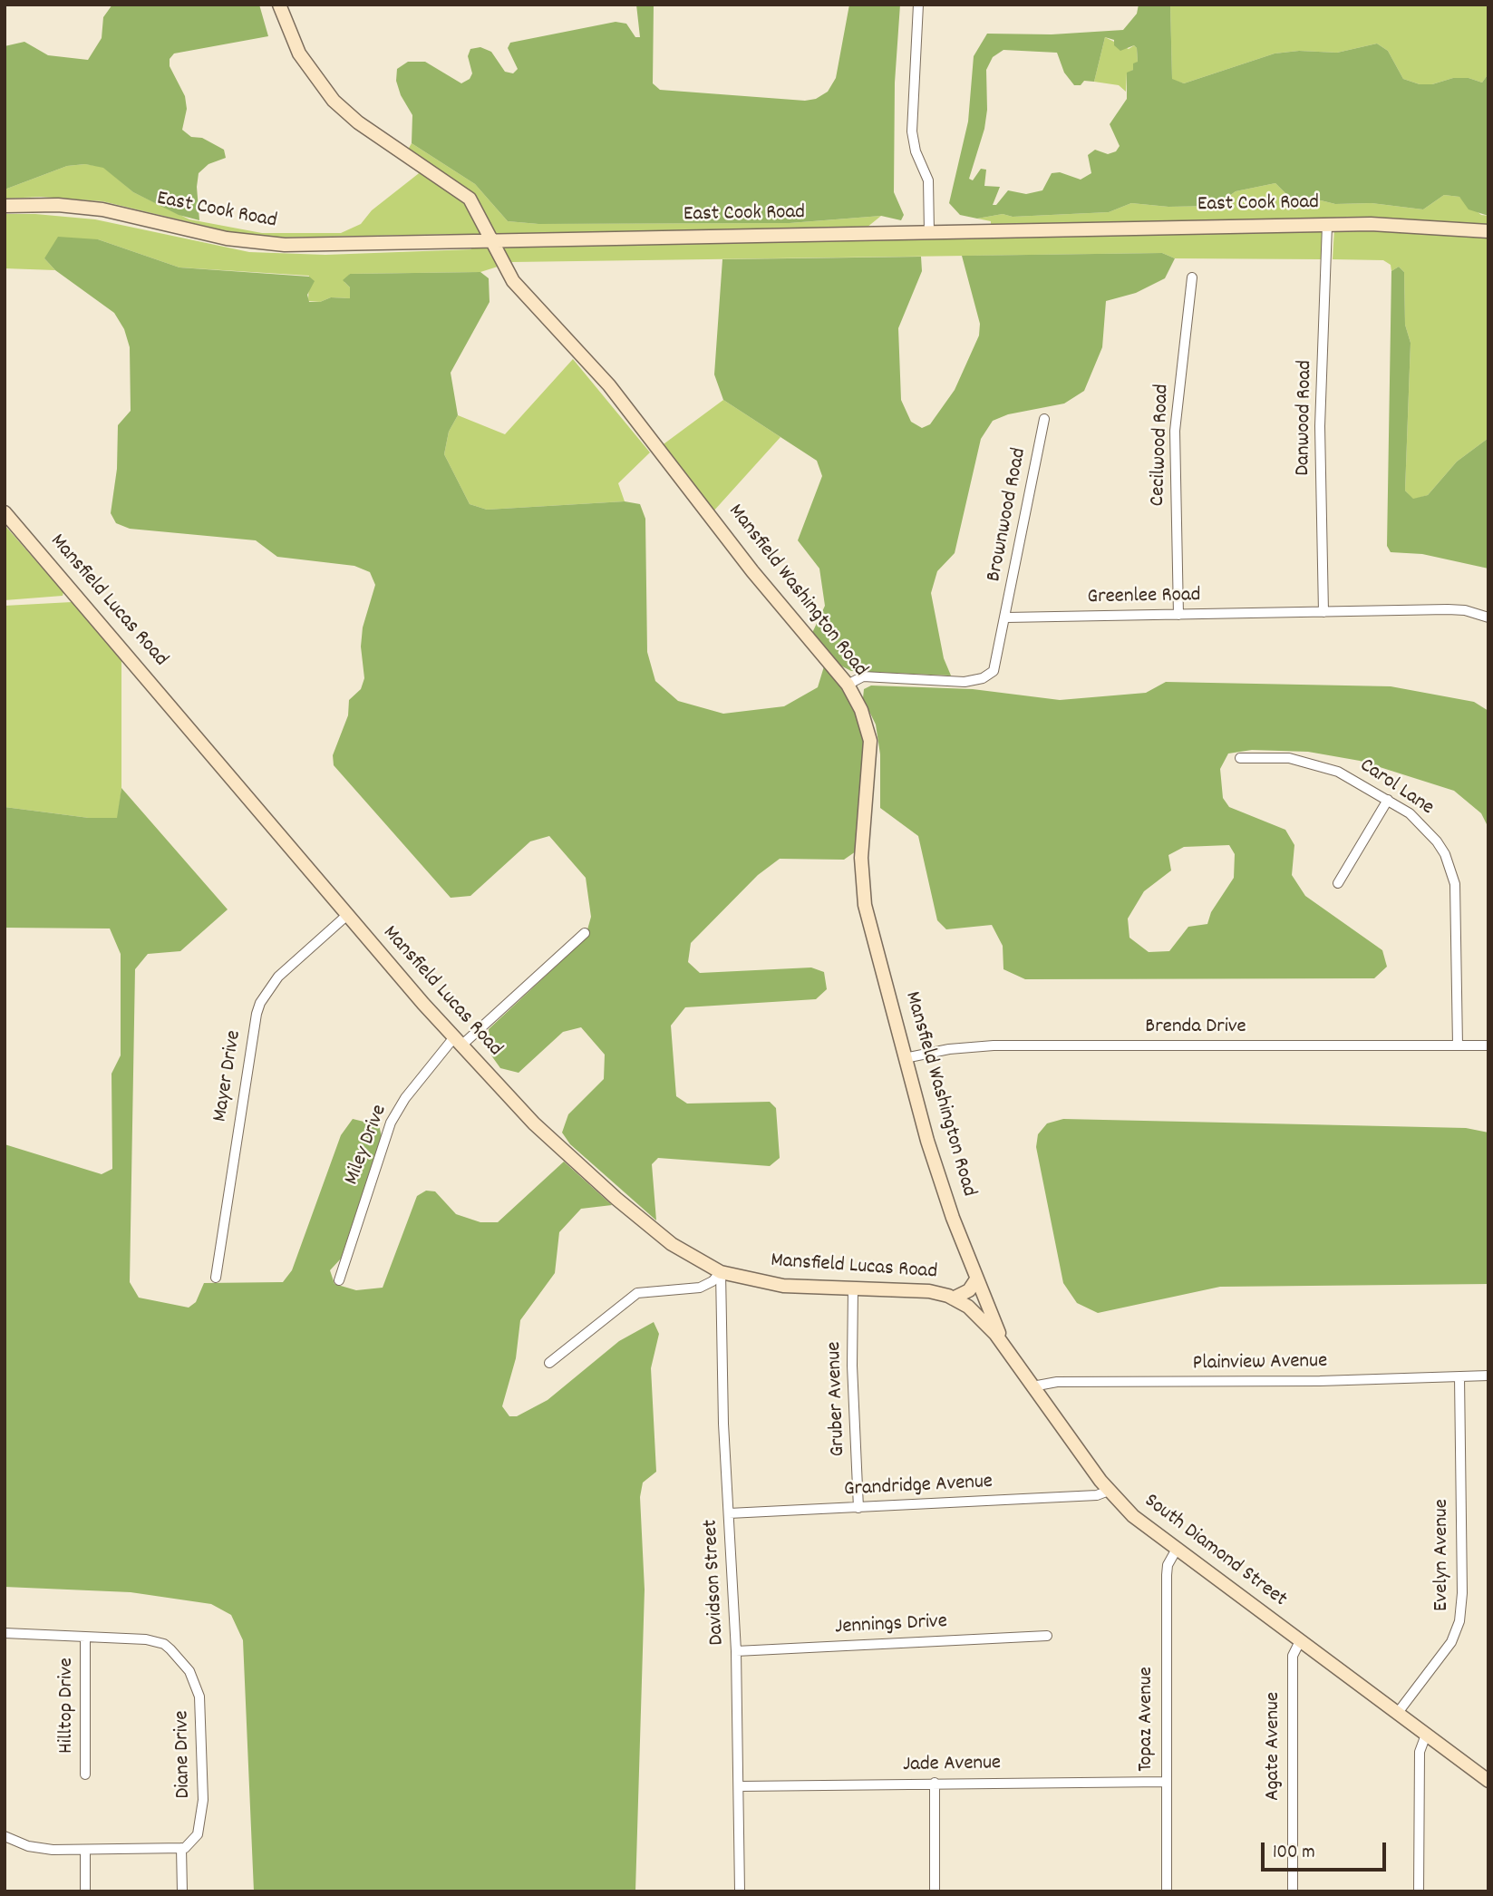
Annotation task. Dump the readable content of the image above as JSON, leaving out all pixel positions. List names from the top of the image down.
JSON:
{
  "streets": {
    "street": [
      "East Cook Road",
      "Danwood Road",
      "Cecilwood Road",
      "Brownwood Road",
      "Mansfield Washington Road",
      "Greenlee Road",
      "Mansfield Lucas Road",
      "Carol Lane",
      "Brenda Drive",
      "Mayer Drive",
      "Miley Drive",
      "Plainview Avenue",
      "Gruber Avenue",
      "Grandridge Avenue",
      "South Diamond Street",
      "Evelyn Avenue",
      "Davidson Street",
      "Jennings Drive",
      "Hilltop Drive",
      "Topaz Avenue",
      "Agate Avenue",
      "Diane Drive",
      "Jade Avenue"
    ]
  },
  "crossings": [
    ["East Cook Road", "Danwood Road"],
    ["East Cook Road", "Mansfield Washington Road"],
    ["Danwood Road", "Greenlee Road"],
    ["Cecilwood Road", "Greenlee Road"],
    ["Brownwood Road", "Greenlee Road"],
    ["Mansfield Washington Road", "Brenda Drive"],
    ["Mansfield Washington Road", "South Diamond Street"],
    ["Mansfield Lucas Road", "Mayer Drive"],
    ["Mansfield Lucas Road", "Miley Drive"],
    ["Mansfield Lucas Road", "Gruber Avenue"],
    ["Mansfield Lucas Road", "South Diamond Street"],
    ["Mansfield Lucas Road", "Davidson Street"],
    ["Carol Lane", "Brenda Drive"],
    ["Plainview Avenue", "South Diamond Street"],
    ["Plainview Avenue", "Evelyn Avenue"],
    ["Gruber Avenue", "Grandridge Avenue"],
    ["Grandridge Avenue", "South Diamond Street"],
    ["Grandridge Avenue", "Davidson Street"],
    ["South Diamond Street", "Evelyn Avenue"],
    ["South Diamond Street", "Topaz Avenue"],
    ["South Diamond Street", "Agate Avenue"],
    ["Davidson Street", "Jennings Drive"],
    ["Davidson Street", "Jade Avenue"],
    ["Hilltop Drive", "Diane Drive"],
    ["Topaz Avenue", "Jade Avenue"]
  ],
  "scale_bar": "100 m"
}
